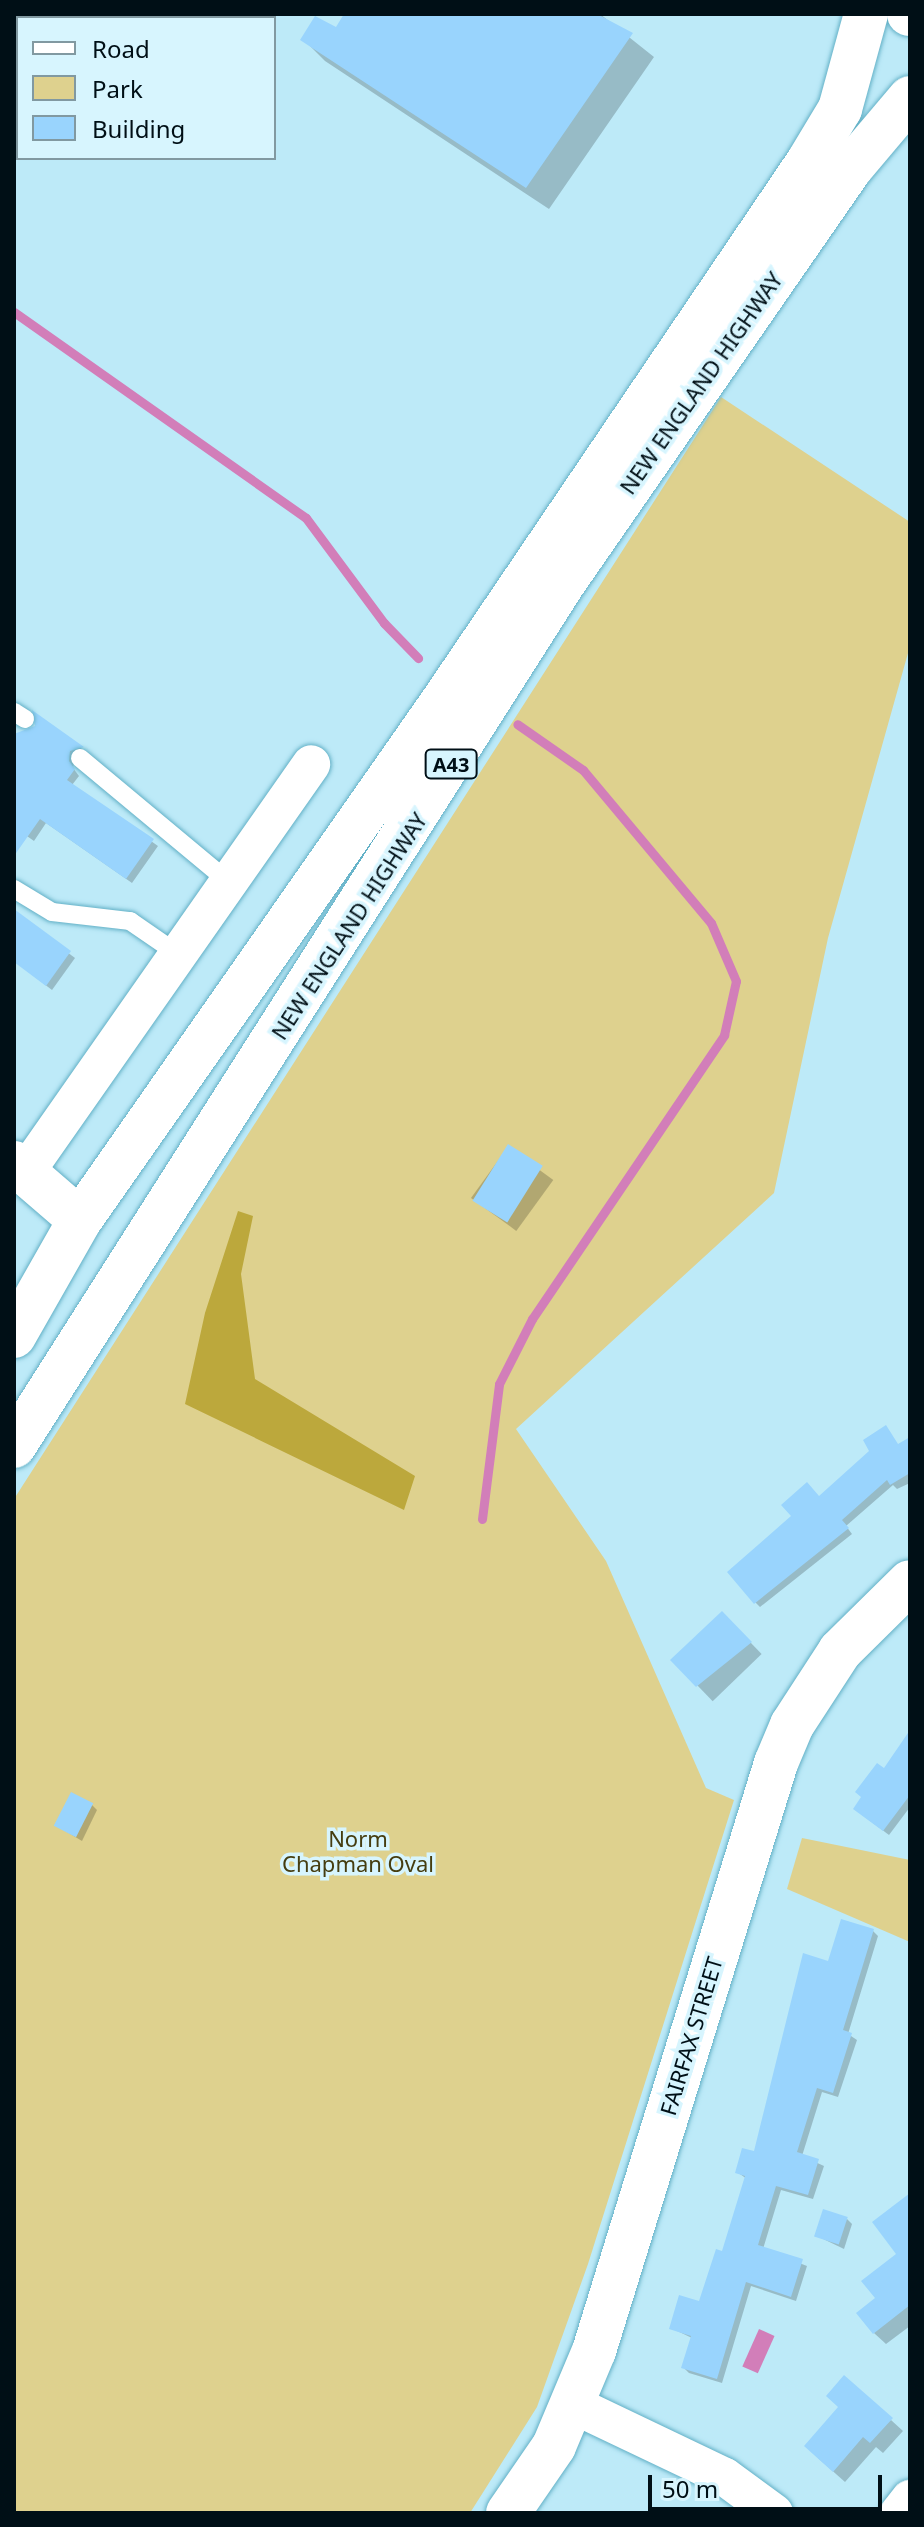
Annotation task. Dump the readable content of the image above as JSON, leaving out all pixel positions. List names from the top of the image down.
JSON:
{
  "streets": {
    "main road": ["NEW ENGLAND HIGHWAY", "A43", "FAIRFAX STREET"]
  },
  "parks": ["Norm Chapman Oval"],
  "legend": ["Road", "Park", "Building"],
  "scale_bar": "50 m"
}
